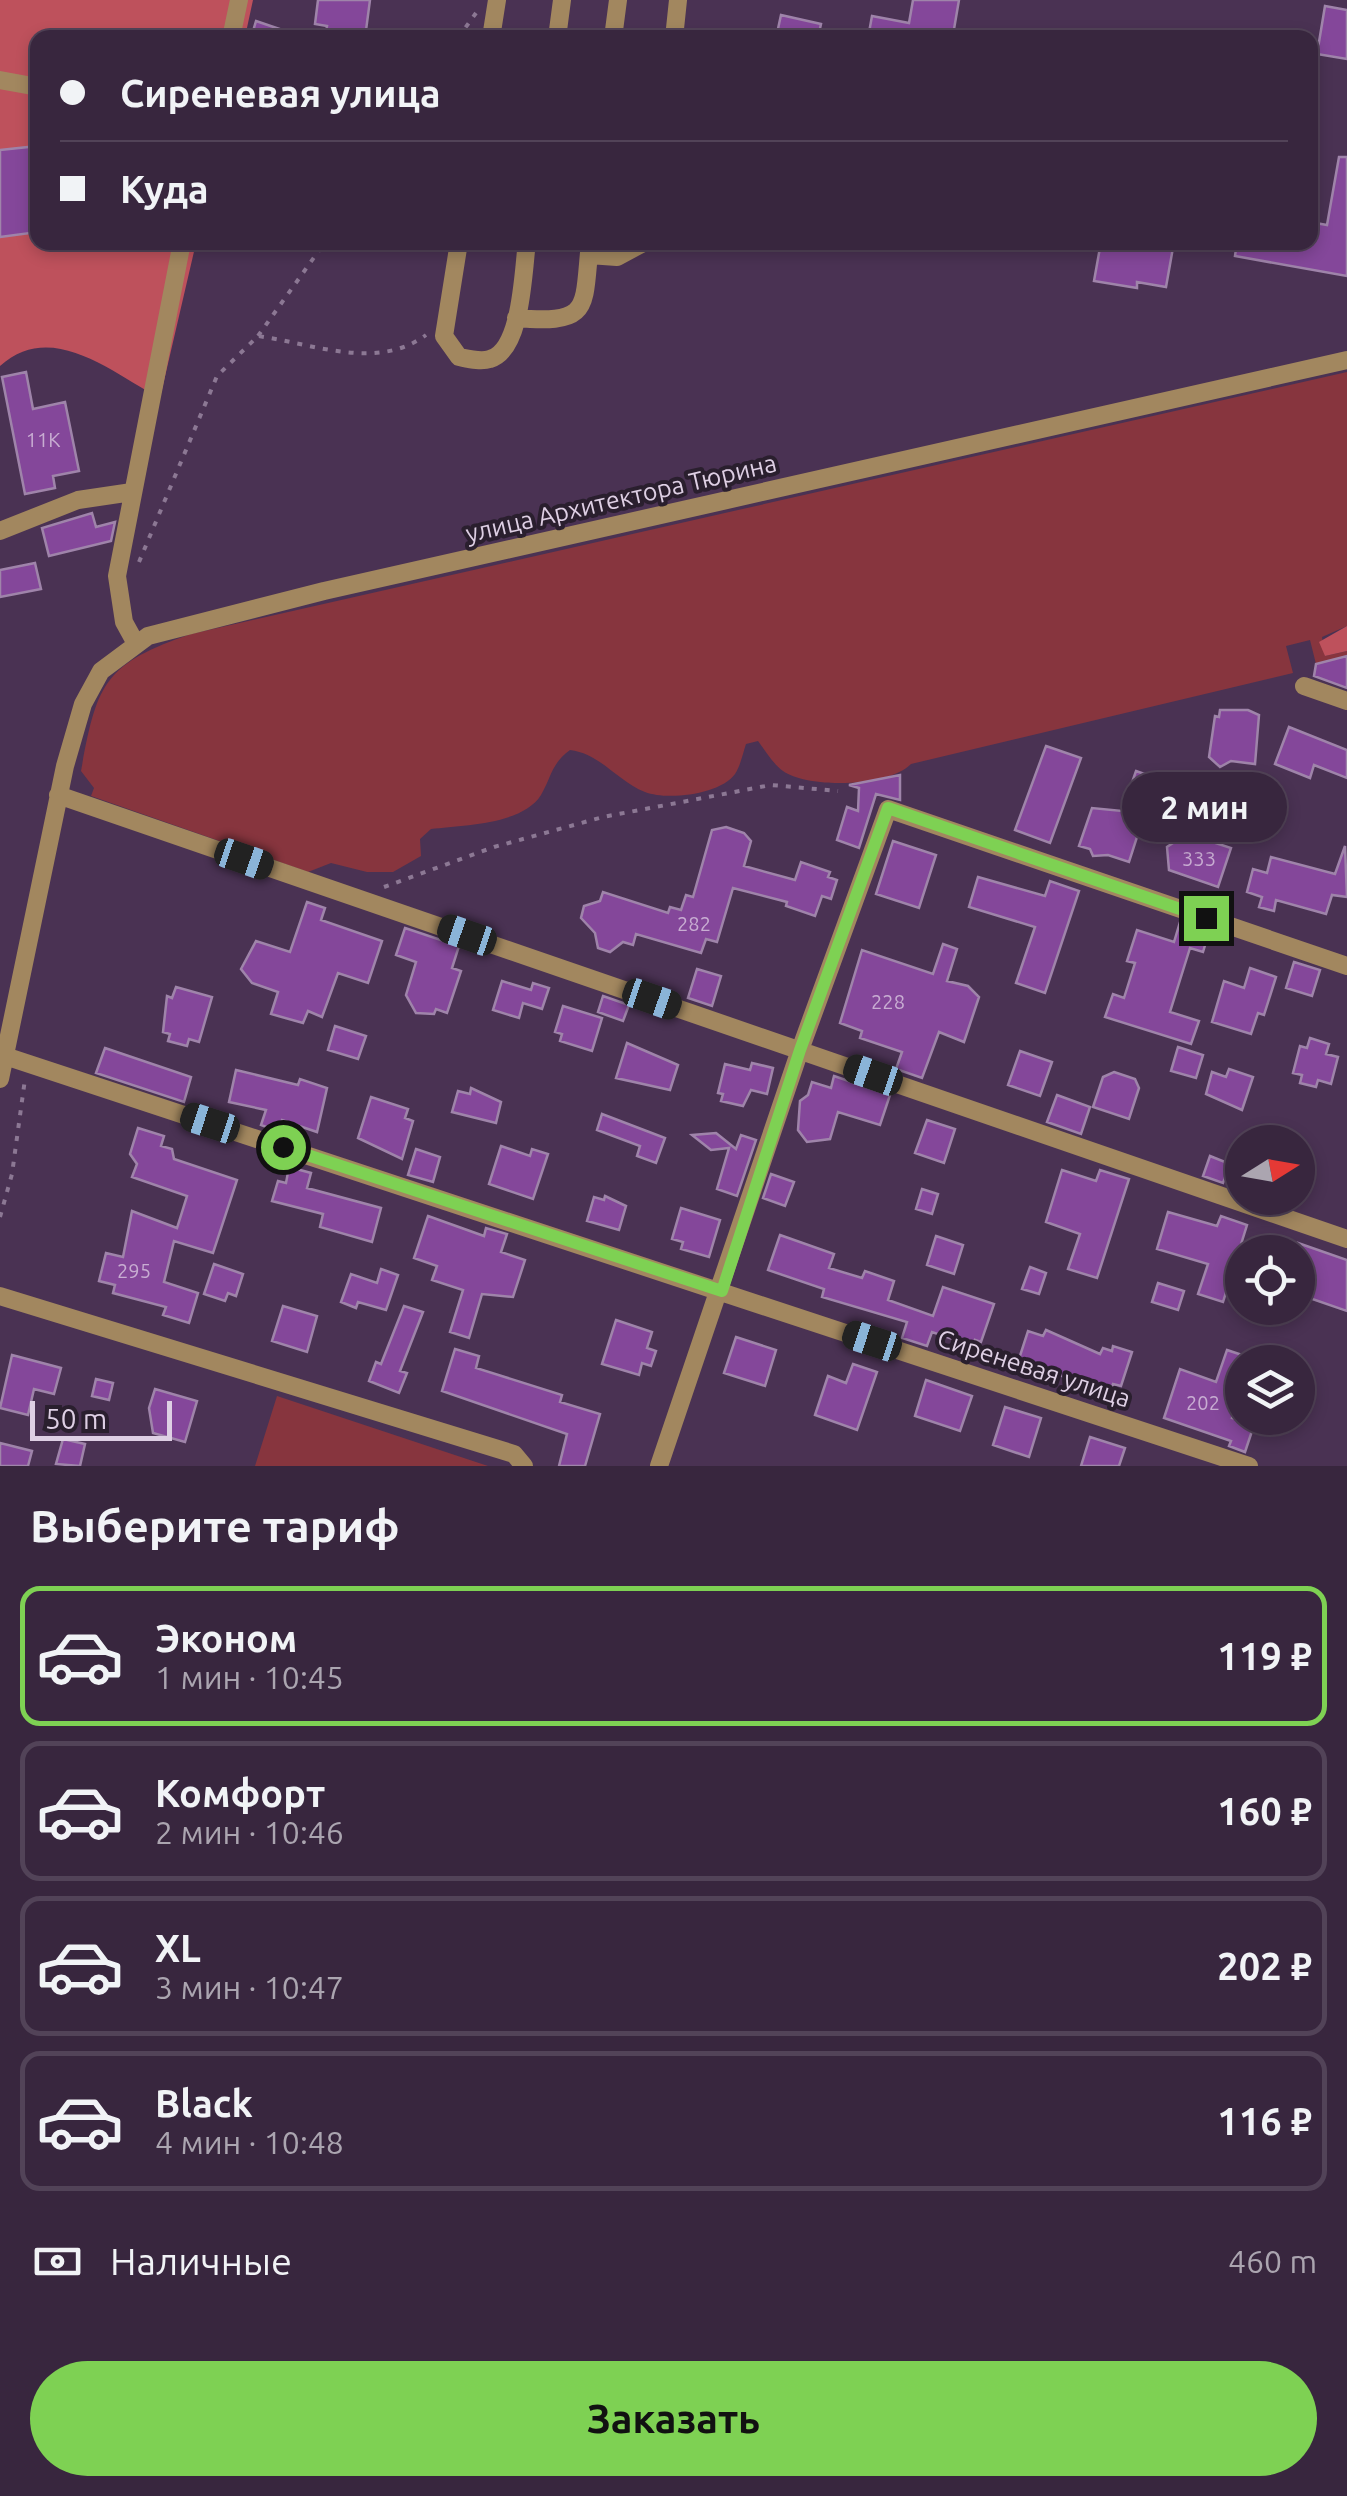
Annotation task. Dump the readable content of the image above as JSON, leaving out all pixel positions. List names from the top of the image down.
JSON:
{
  "streets": {
    "street": ["улица Архитектора Тюрина", "Сиреневая улица"]
  },
  "crossings": [
    ["улица Архитектора Тюрина", "Сиреневая улица"]
  ],
  "house_numbers": [
    "11К",
    "333",
    "282",
    "228",
    "295",
    "202"
  ],
  "scale_bar": "50 m",
  "north": "right",
  "page": {
    "banner": ["Сиреневая улица", "Куда"],
    "bubble": "2 мин",
    "scale": "50 m",
    "heading": "Выберите тариф",
    "list": [
      {
        "name": "Эконом",
        "note": "1 мин · 10:45",
        "value": "119 ₽"
      },
      {
        "name": "Комфорт",
        "note": "2 мин · 10:46",
        "value": "160 ₽"
      },
      {
        "name": "XL",
        "note": "3 мин · 10:47",
        "value": "202 ₽"
      },
      {
        "name": "Black",
        "note": "4 мин · 10:48",
        "value": "116 ₽"
      }
    ],
    "pay": ["Наличные", "460 m"],
    "buttons": "Заказать"
  }
}
